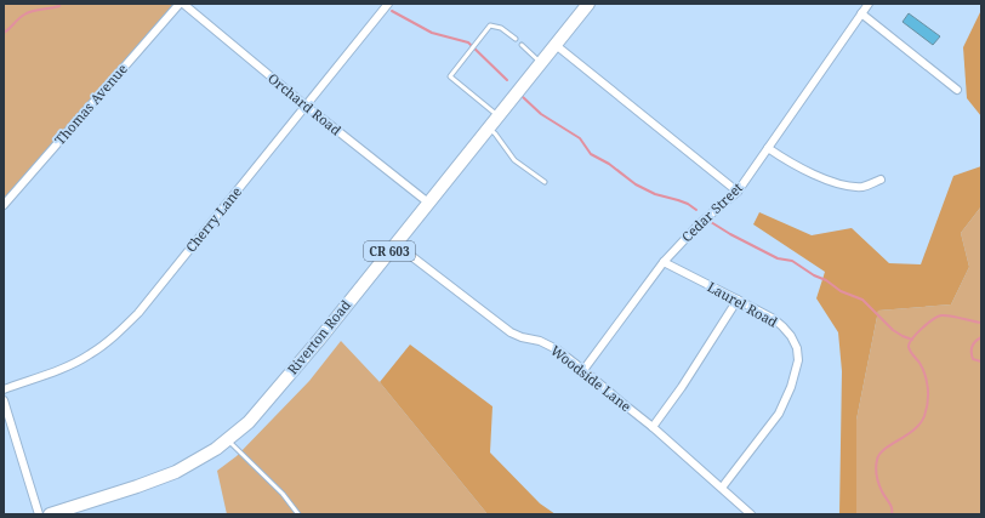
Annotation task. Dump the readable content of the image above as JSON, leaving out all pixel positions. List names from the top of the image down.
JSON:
{
  "streets": {
    "main road": ["CR 603", "Riverton Road"],
    "street": [
      "Thomas Avenue",
      "Orchard Road",
      "Cedar Street",
      "Cherry Lane",
      "Laurel Road",
      "Woodside Lane"
    ]
  },
  "crossings": [
    ["Thomas Avenue", "Orchard Road"],
    ["Orchard Road", "Cherry Lane"],
    ["Orchard Road", "Riverton Road"],
    ["Cedar Street", "Laurel Road"],
    ["Cedar Street", "Woodside Lane"],
    ["CR 603", "Riverton Road"],
    ["Laurel Road", "Woodside Lane"],
    ["Riverton Road", "Woodside Lane"]
  ]
}
